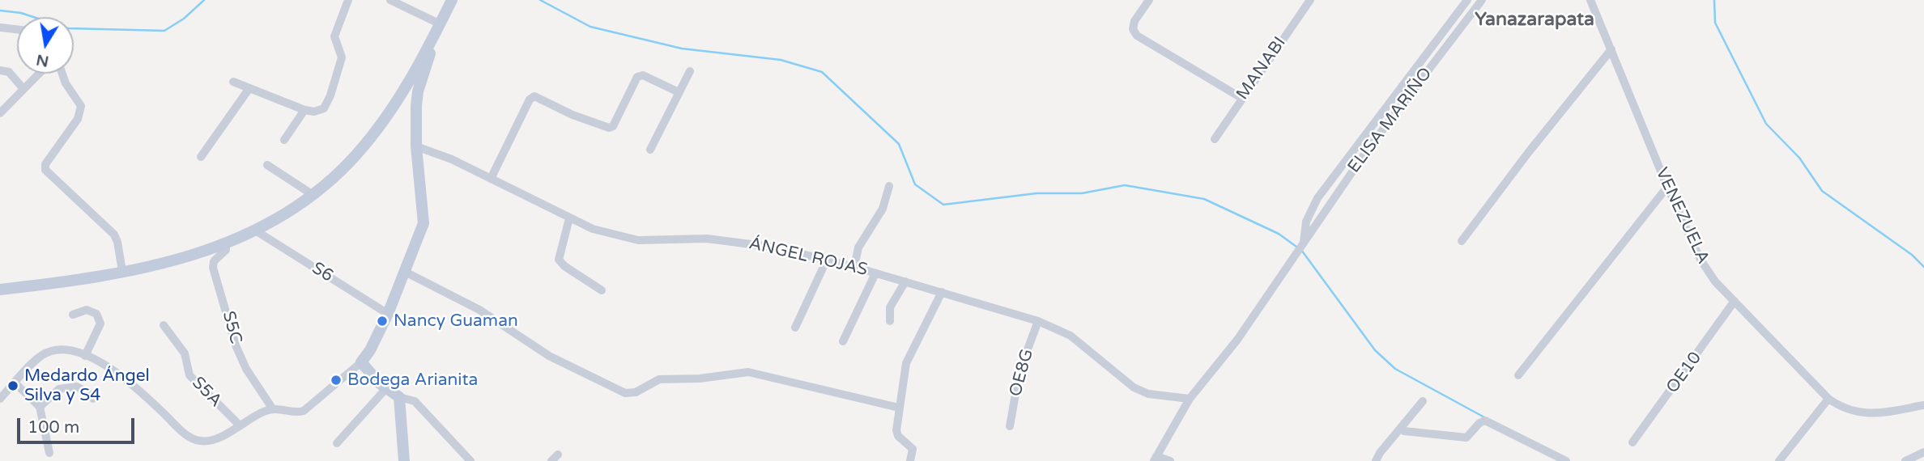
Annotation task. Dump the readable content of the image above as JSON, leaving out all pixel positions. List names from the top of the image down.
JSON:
{
  "streets": {
    "street": [
      "MANABI",
      "ELISA MARIÑO",
      "VENEZUELA",
      "ÁNGEL ROJAS",
      "S6",
      "S5C",
      "OE8G",
      "OE10",
      "S5A"
    ]
  },
  "crossings": [
    ["ELISA MARIÑO", "ÁNGEL ROJAS"],
    ["VENEZUELA", "OE10"],
    ["ÁNGEL ROJAS", "OE8G"]
  ],
  "districts": ["Yanazarapata"],
  "places": ["Nancy Guaman", "Bodega Arianita", "Medardo Ángel Silva y S4"],
  "scale_bar": "100 m",
  "north": "bottom"
}
